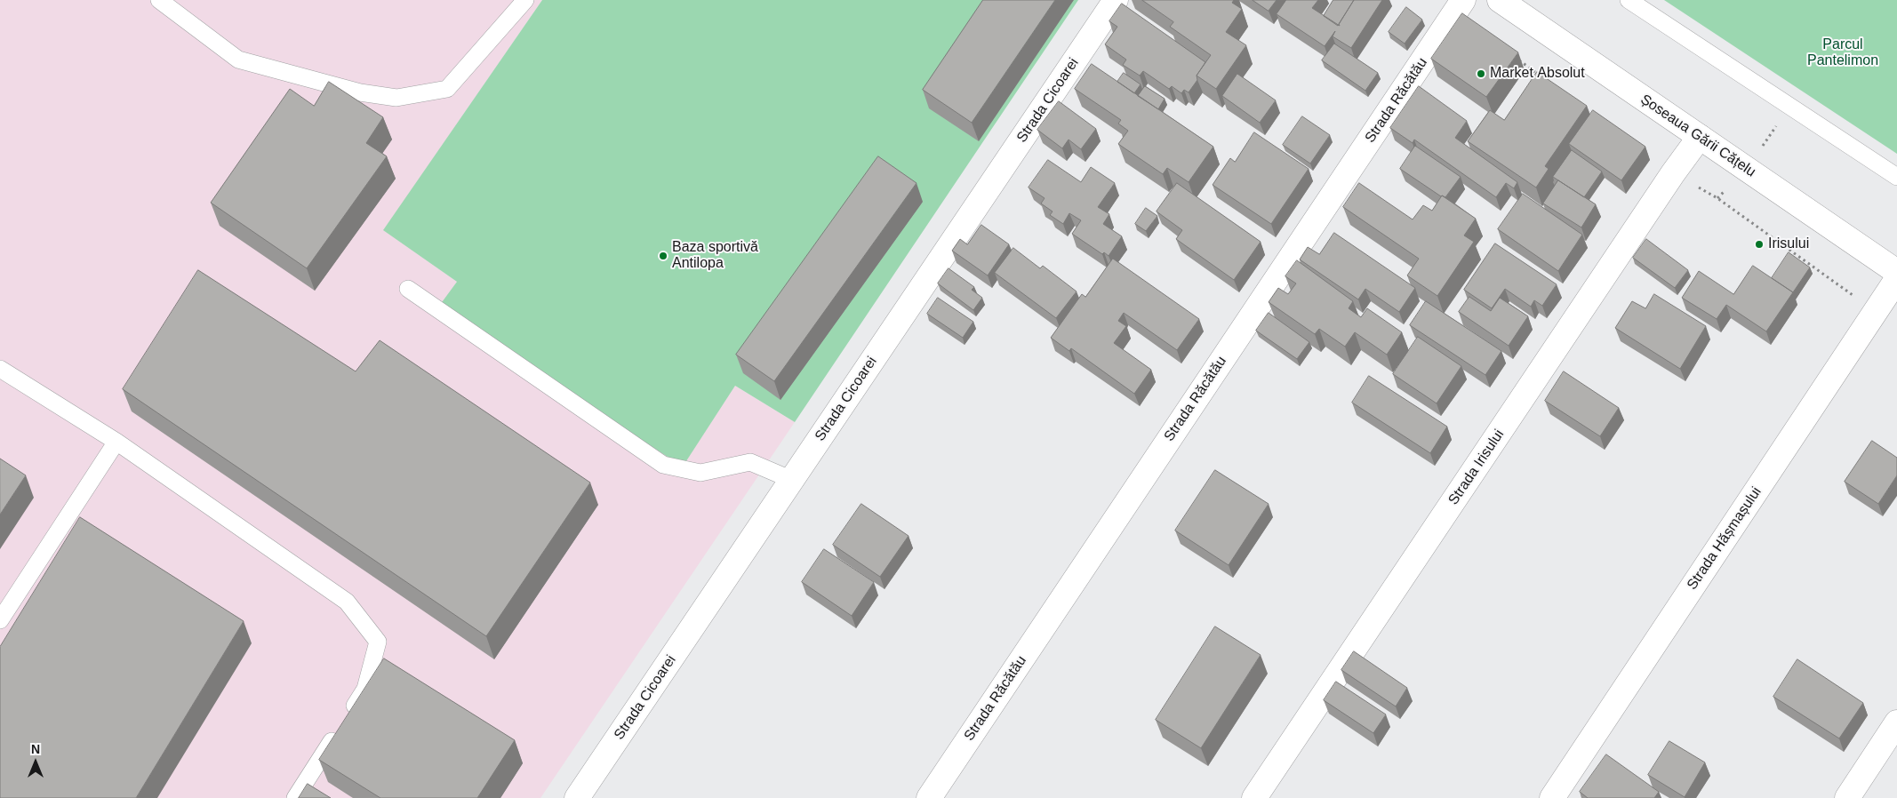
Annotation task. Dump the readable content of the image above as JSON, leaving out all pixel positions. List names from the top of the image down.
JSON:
{
  "streets": {
    "street": [
      "Strada Cicoarei",
      "Strada Răcătău",
      "Șoseaua Gării Cățelu",
      "Strada Irisului",
      "Strada Hășmașului"
    ]
  },
  "crossings": [
    ["Șoseaua Gării Cățelu", "Strada Irisului"]
  ],
  "parks": ["Parcul Pantelimon"],
  "places": ["Market Absolut", "Irisului", "Baza sportivă Antilopa"],
  "north": "top"
}
